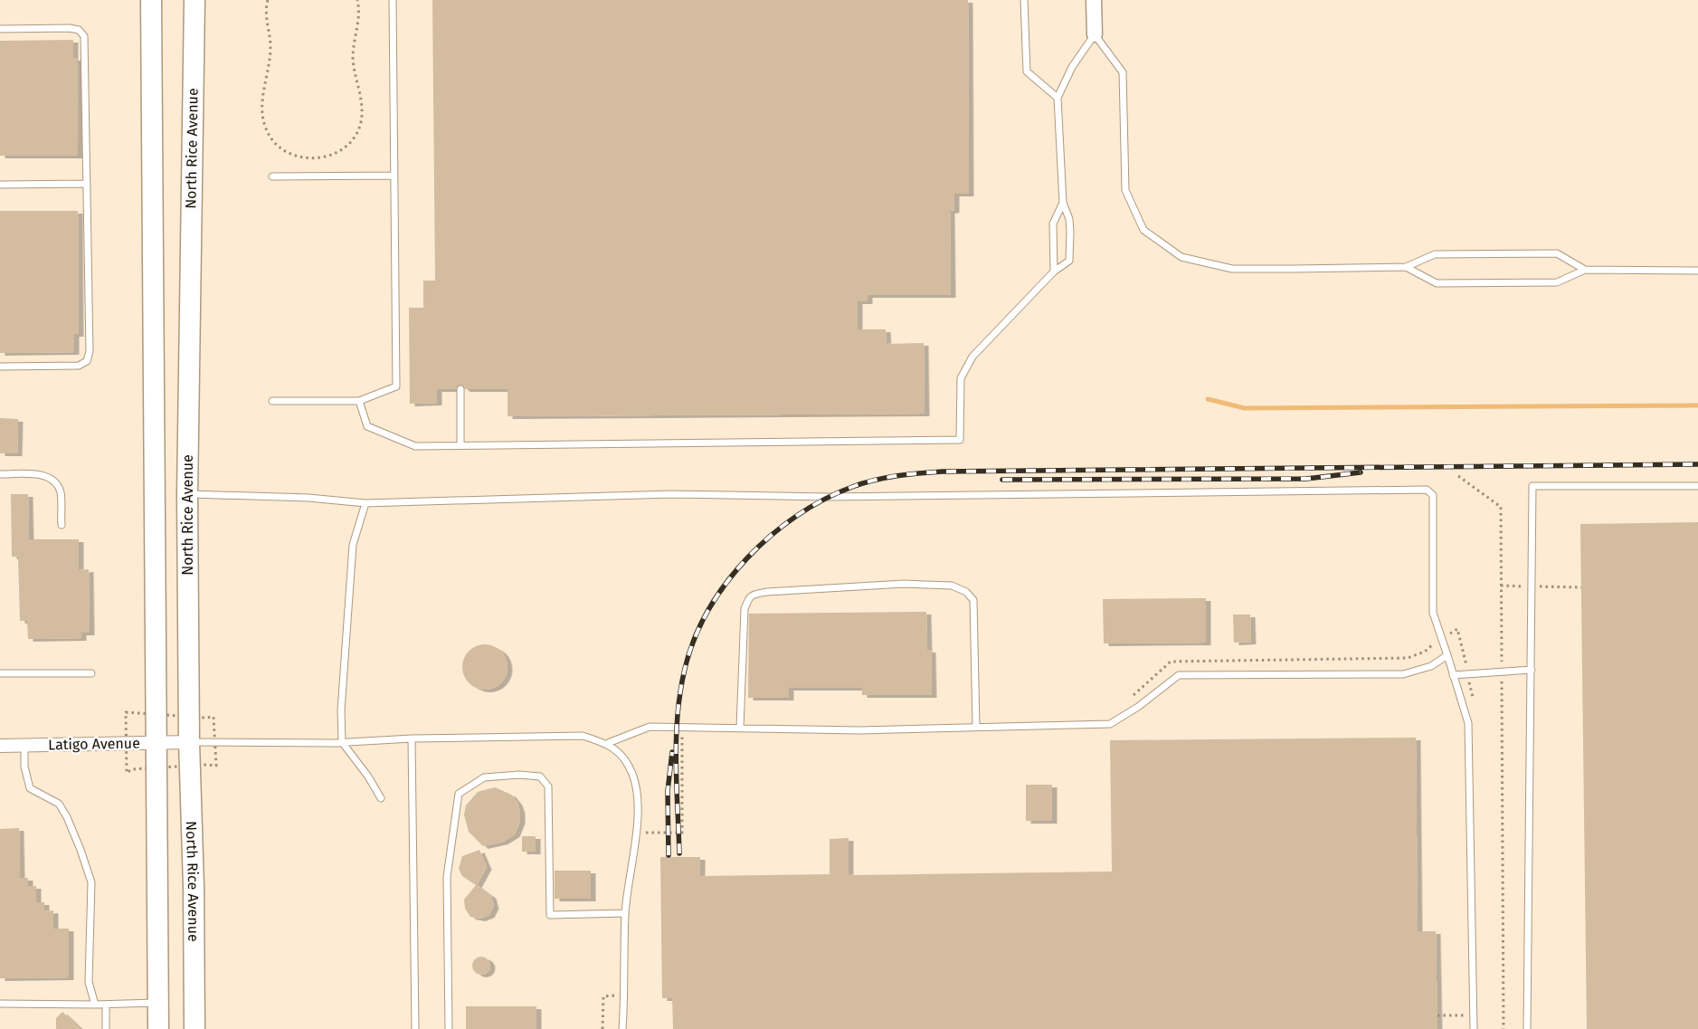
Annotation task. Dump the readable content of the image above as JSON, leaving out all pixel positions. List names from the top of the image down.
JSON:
{
  "streets": {
    "highway": ["North Rice Avenue"],
    "street": ["Latigo Avenue"]
  },
  "crossings": [
    ["North Rice Avenue", "Latigo Avenue"]
  ]
}
